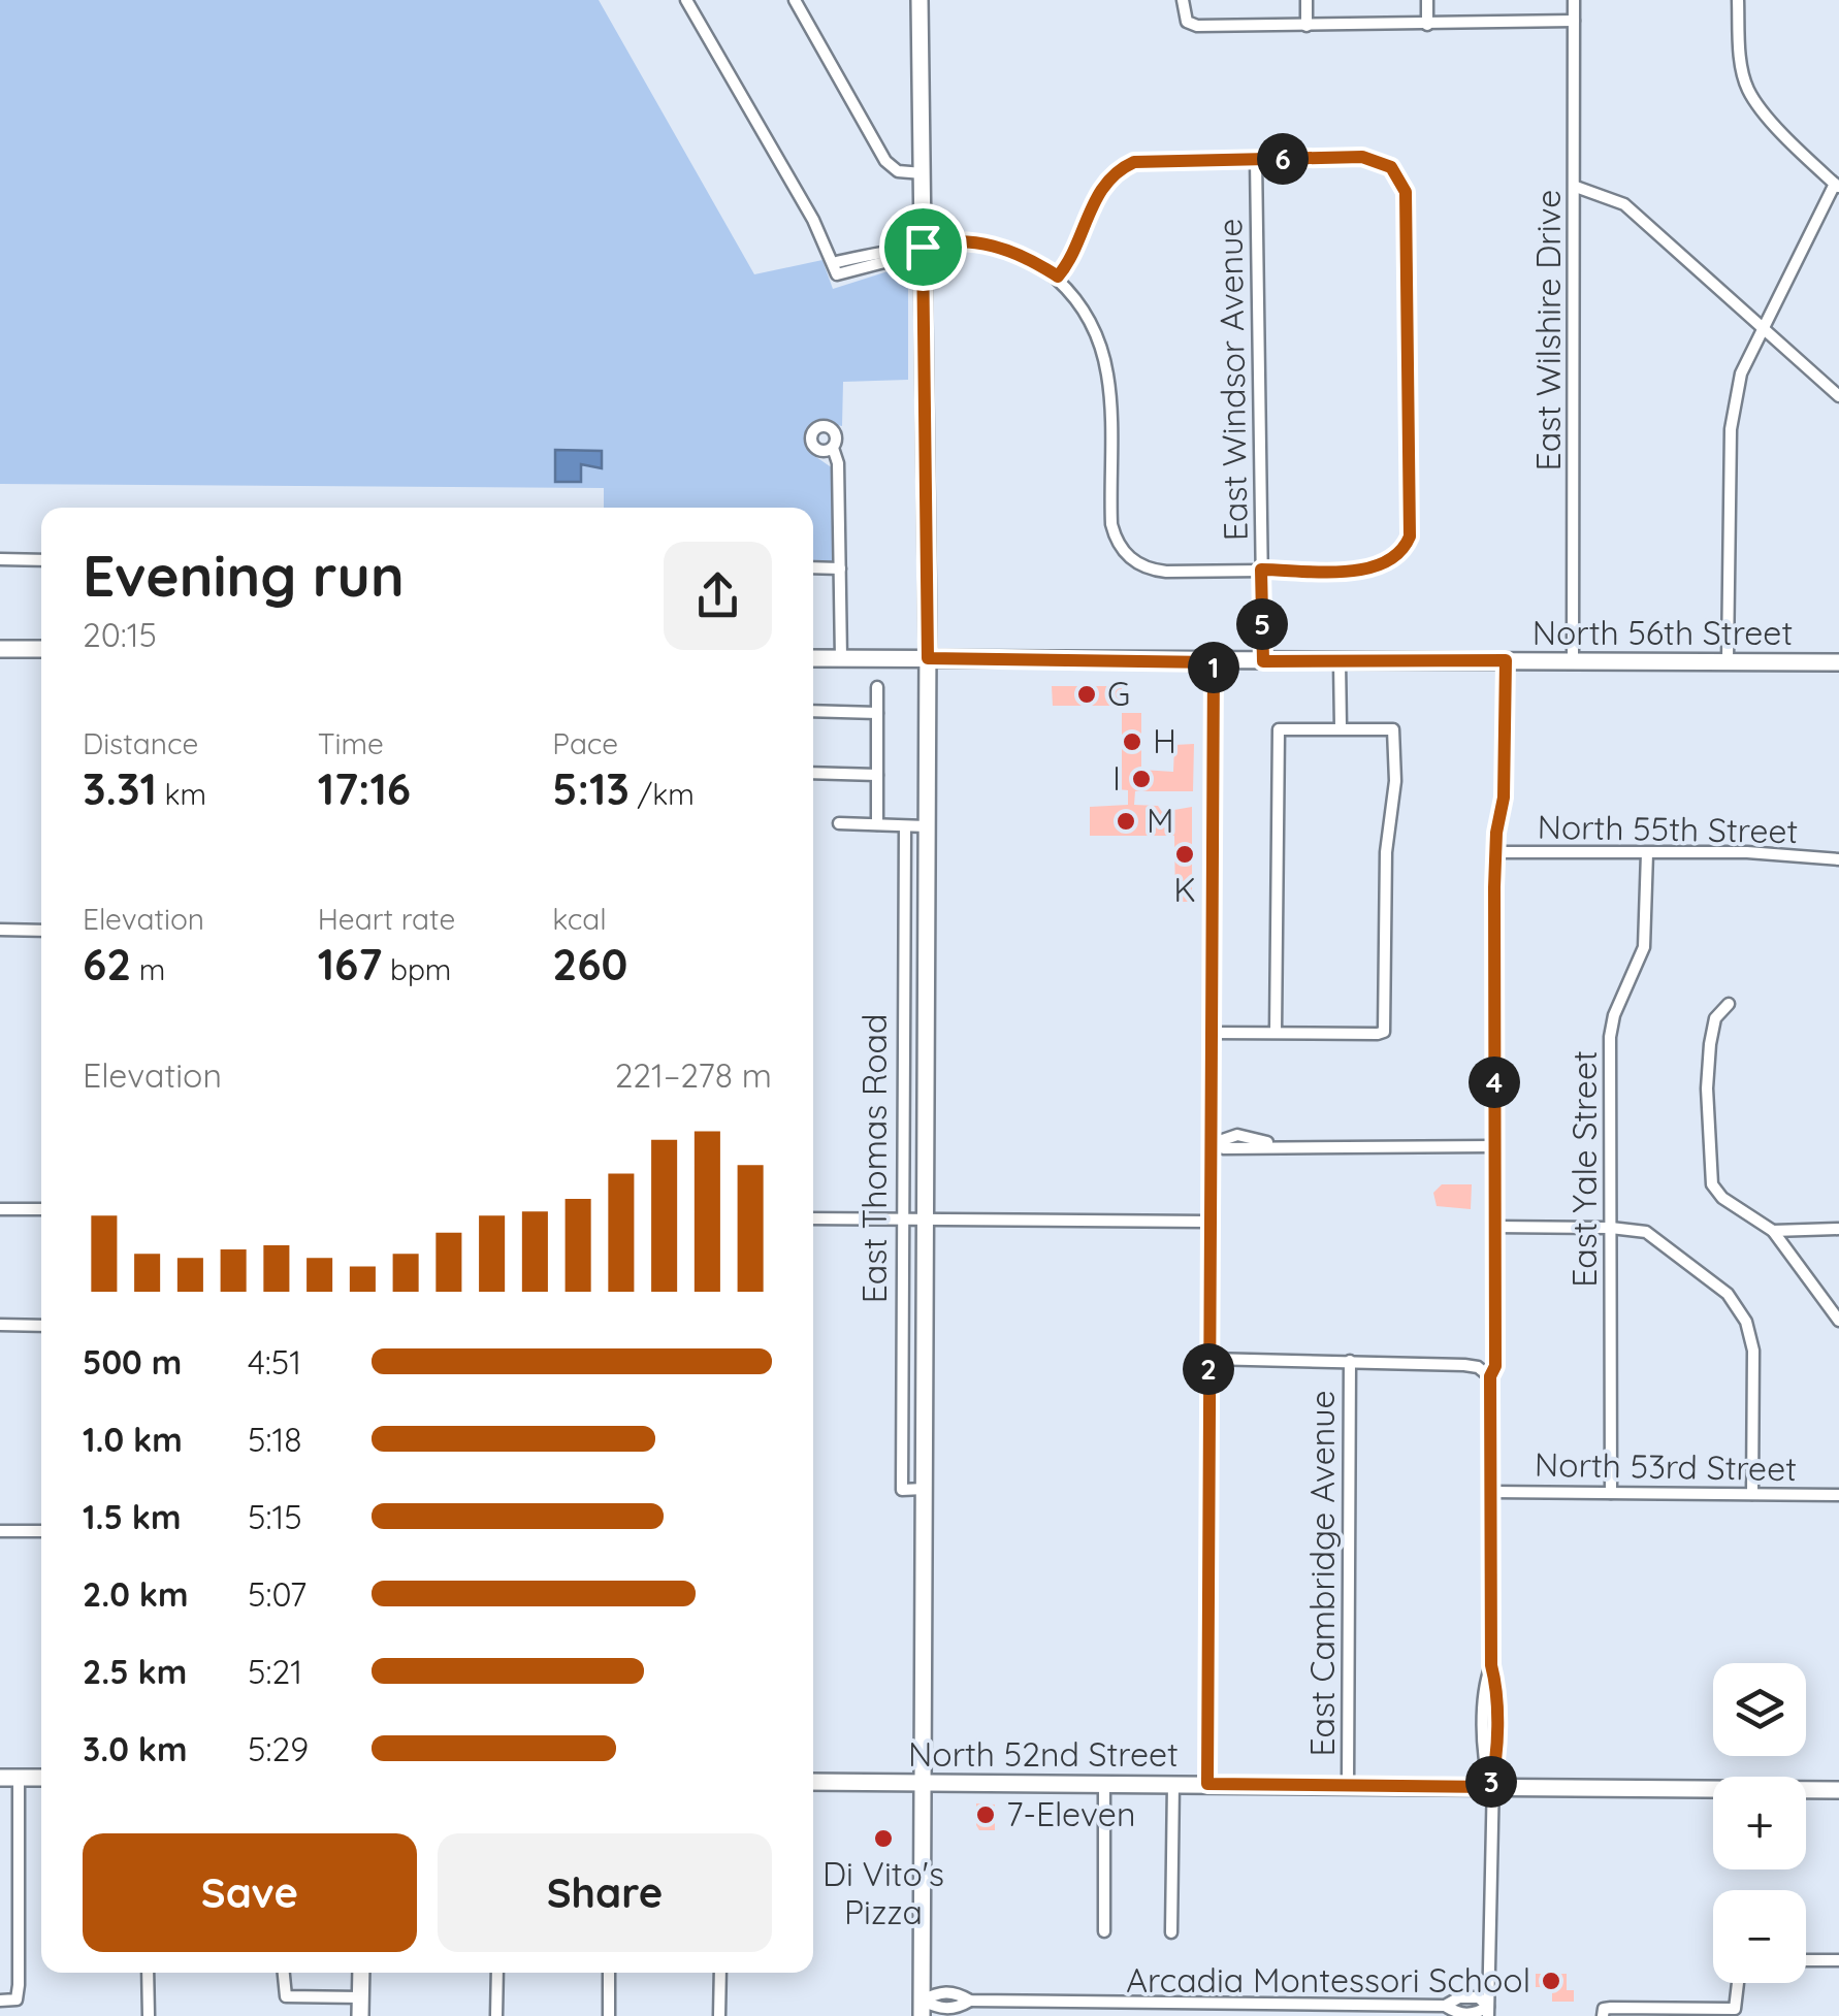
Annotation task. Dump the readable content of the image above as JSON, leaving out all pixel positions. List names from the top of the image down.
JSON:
{
  "streets": {
    "main road": ["North 56th Street", "East Thomas Road", "North 52nd Street"],
    "street": [
      "East Wilshire Drive",
      "East Windsor Avenue",
      "North 55th Street",
      "East Yale Street",
      "North 53rd Street",
      "East Cambridge Avenue"
    ]
  },
  "crossings": [
    ["East Wilshire Drive", "North 56th Street"],
    ["East Windsor Avenue", "North 56th Street"],
    ["North 56th Street", "East Thomas Road"],
    ["North 55th Street", "East Yale Street"],
    ["East Thomas Road", "North 52nd Street"],
    ["East Yale Street", "North 53rd Street"],
    ["East Cambridge Avenue", "North 52nd Street"]
  ],
  "places": [
    "G",
    "H",
    "I",
    "M",
    "K",
    "7-Eleven",
    "Di Vito's Pizza",
    "Arcadia Montessori School"
  ],
  "page": {
    "pins": [
      "6",
      "5",
      "1",
      "4",
      "2",
      "3"
    ],
    "heading": ["Evening run", "20:15"],
    "stats": [
      ["Distance", "3.31 km"],
      ["Time", "17:16"],
      ["Pace", "5:13 /km"],
      ["Elevation", "62 m"],
      ["Heart rate", "167 bpm"],
      ["kcal", "260"]
    ],
    "chart": ["Elevation", "221–278 m"],
    "list": [
      {
        "name": "500 m",
        "note": "4:51"
      },
      {
        "name": "1.0 km",
        "note": "5:18"
      },
      {
        "name": "1.5 km",
        "note": "5:15"
      },
      {
        "name": "2.0 km",
        "note": "5:07"
      },
      {
        "name": "2.5 km",
        "note": "5:21"
      },
      {
        "name": "3.0 km",
        "note": "5:29"
      }
    ],
    "map_buttons": ["+", "−"],
    "buttons": ["Save", "Share"]
  }
}
